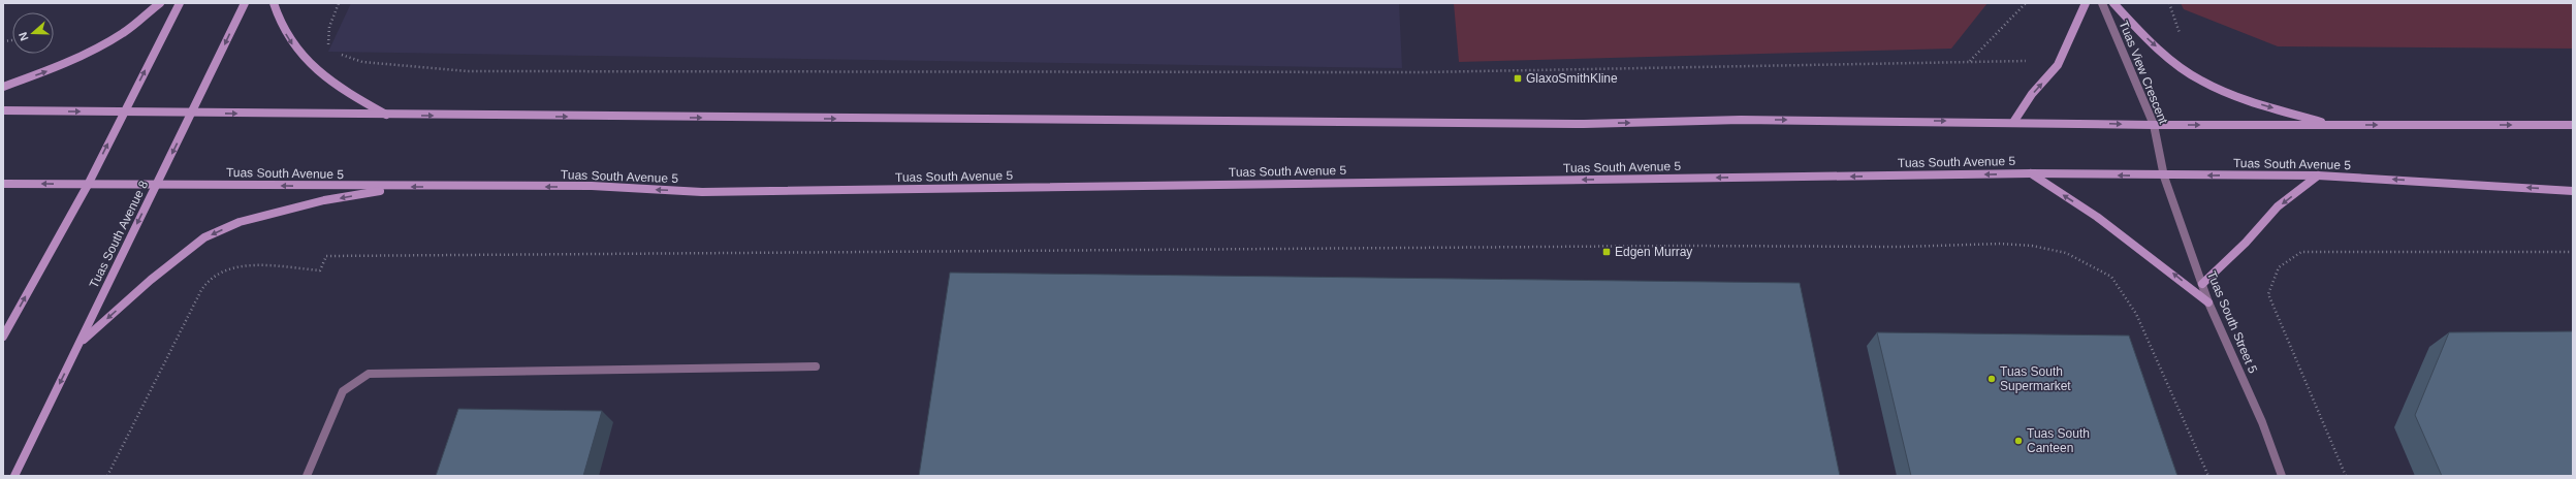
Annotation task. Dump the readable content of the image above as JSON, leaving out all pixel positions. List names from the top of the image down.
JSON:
{
  "streets": {
    "main road": ["Tuas South Avenue 5", "Tuas South Avenue 8"],
    "street": ["Tuas View Crescent", "Tuas South Street 5"]
  },
  "crossings": [
    ["Tuas View Crescent", "Tuas South Avenue 5"],
    ["Tuas View Crescent", "Tuas South Street 5"],
    ["Tuas South Avenue 5", "Tuas South Avenue 8"],
    ["Tuas South Avenue 5", "Tuas South Street 5"]
  ],
  "places": {
    "transit": ["GlaxoSmithKline", "Edgen Murray"],
    "other": ["Tuas South Supermarket", "Tuas South Canteen"]
  },
  "north": "left"
}
